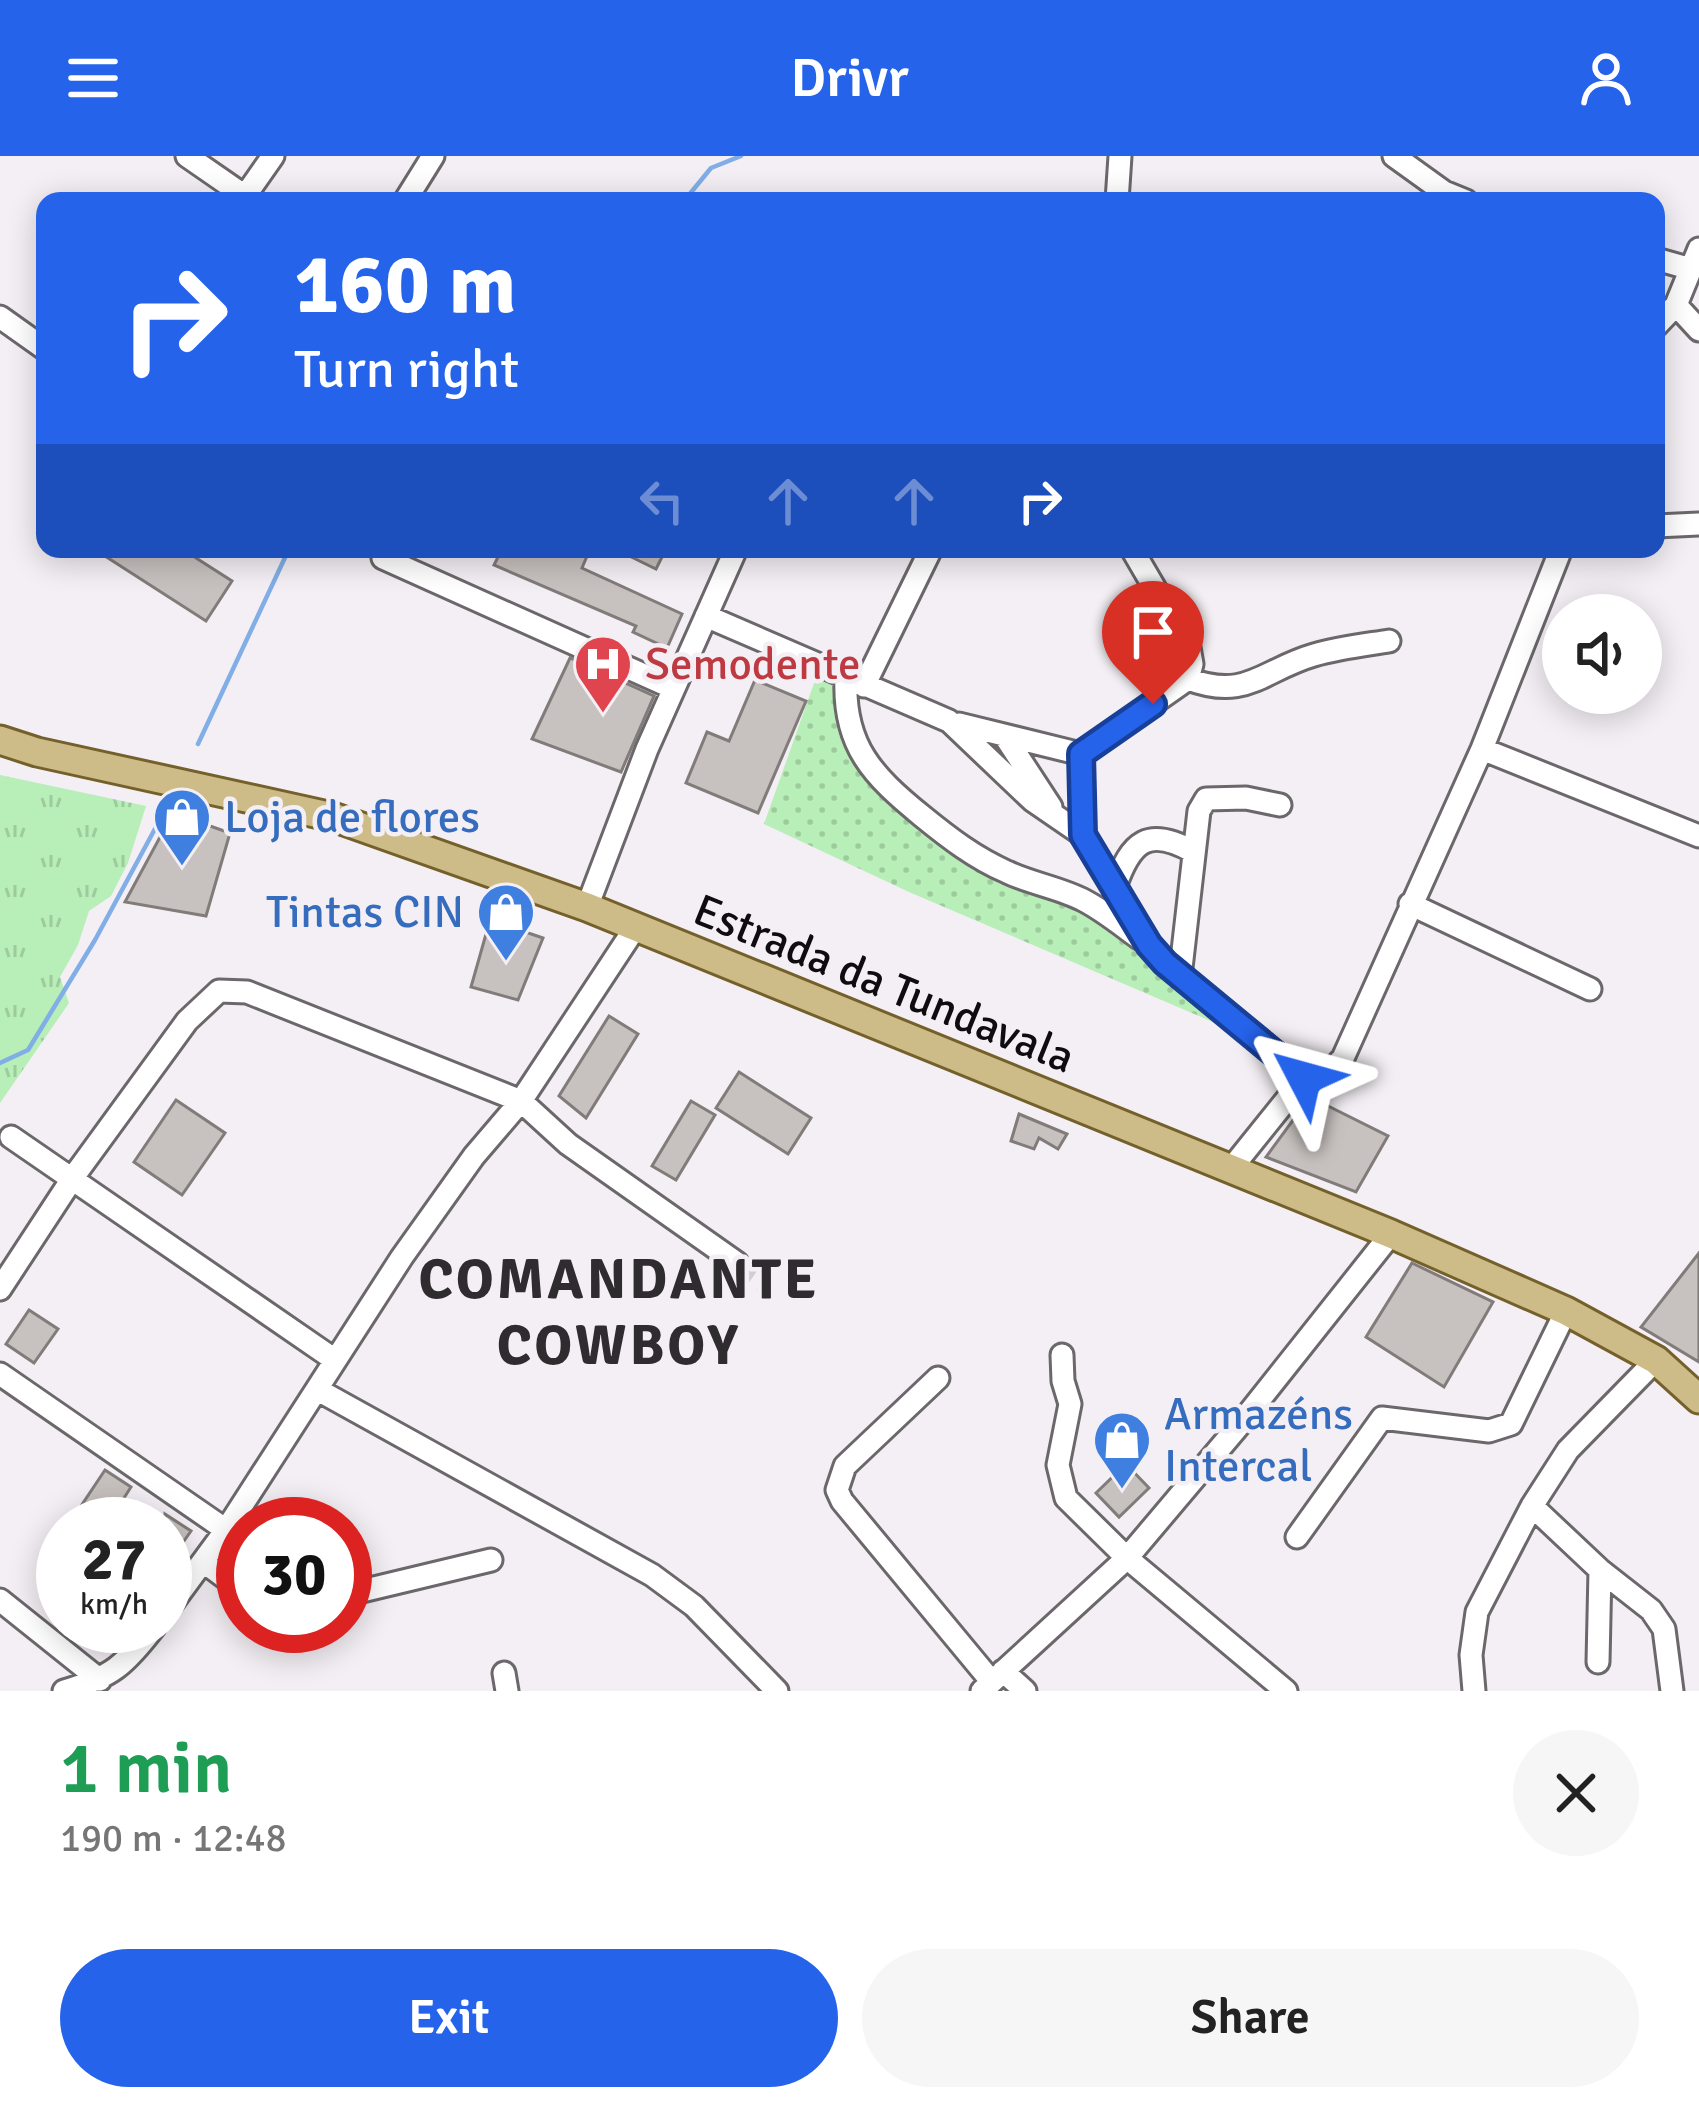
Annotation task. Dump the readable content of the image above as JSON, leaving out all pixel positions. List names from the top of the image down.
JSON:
{
  "streets": {
    "main road": ["Estrada da Tundavala"]
  },
  "districts": ["COMANDANTE COWBOY"],
  "places": {
    "hospital": ["Semodente"],
    "shop": ["Loja de flores", "Tintas CIN", "Armazéns Intercal"]
  },
  "page": {
    "header": "Drivr",
    "turn": ["160 m", "Turn right"],
    "speed": "27 km/h",
    "limit": "30",
    "heading": ["1 min", "190 m · 12:48"],
    "buttons": ["Exit", "Share"]
  }
}
